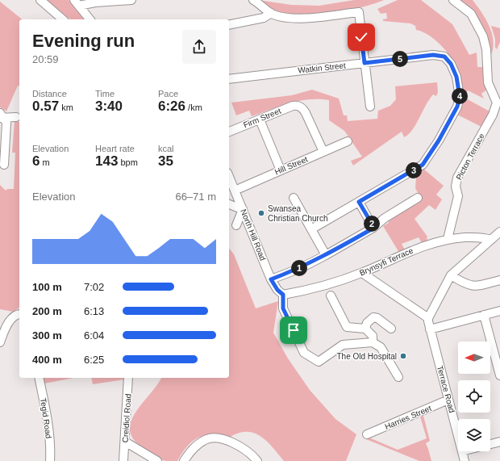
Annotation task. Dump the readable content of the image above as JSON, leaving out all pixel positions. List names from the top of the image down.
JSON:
{
  "streets": {
    "street": [
      "Watkin Street",
      "Firm Street",
      "Picton Terrace",
      "Hill Street",
      "North Hill Road",
      "Brynsyfi Terrace",
      "Terrace Road",
      "Harries Street",
      "Tegid Road",
      "Creidiol Road"
    ]
  },
  "crossings": [
    ["Firm Street", "Hill Street"],
    ["Picton Terrace", "Brynsyfi Terrace"],
    ["Hill Street", "North Hill Road"],
    ["North Hill Road", "Brynsyfi Terrace"],
    ["Terrace Road", "Harries Street"]
  ],
  "places": ["Swansea Christian Church", "The Old Hospital"],
  "north": "left",
  "page": {
    "heading": ["Evening run", "20:59"],
    "pins": [
      "5",
      "4",
      "3",
      "2",
      "1"
    ],
    "stats": [
      ["Distance", "0.57 km"],
      ["Time", "3:40"],
      ["Pace", "6:26 /km"],
      ["Elevation", "6 m"],
      ["Heart rate", "143 bpm"],
      ["kcal", "35"]
    ],
    "chart": ["Elevation", "66–71 m"],
    "list": [
      {
        "name": "100 m",
        "note": "7:02"
      },
      {
        "name": "200 m",
        "note": "6:13"
      },
      {
        "name": "300 m",
        "note": "6:04"
      },
      {
        "name": "400 m",
        "note": "6:25"
      }
    ]
  }
}
